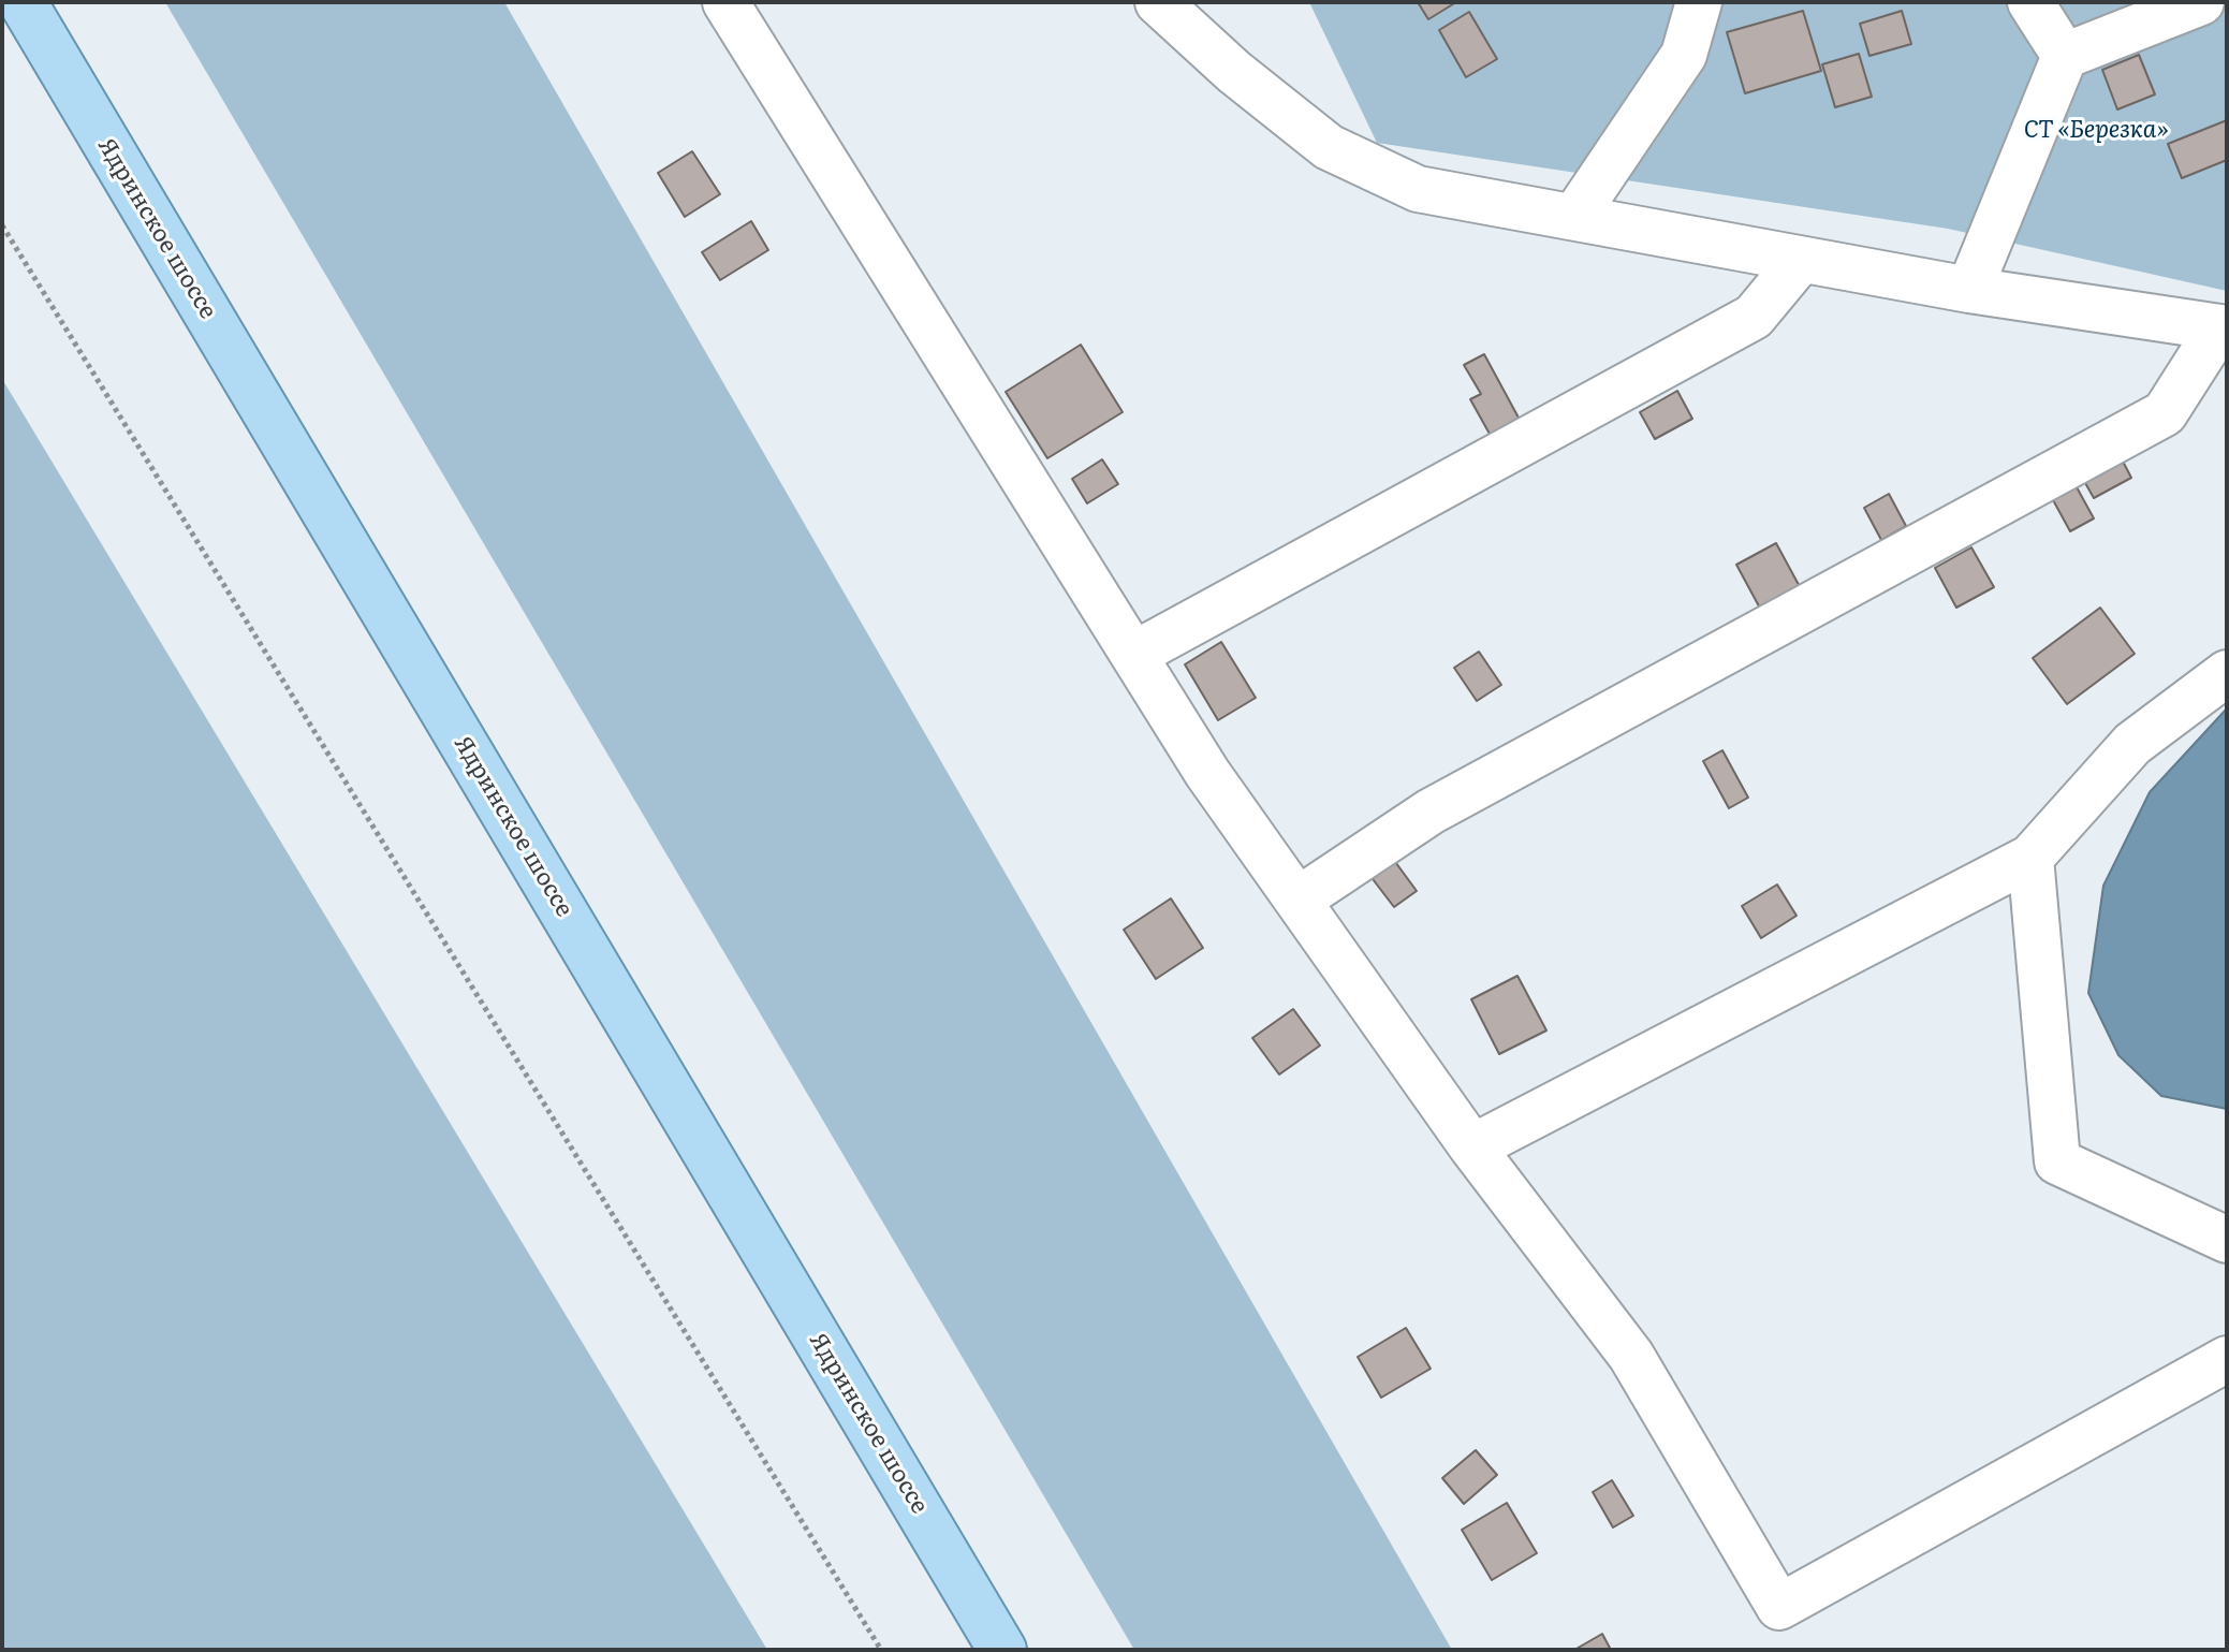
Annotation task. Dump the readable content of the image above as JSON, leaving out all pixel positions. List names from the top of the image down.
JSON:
{
  "streets": {
    "main road": ["Ядринское шоссе"]
  },
  "parks": ["СТ «Березка»"]
}
